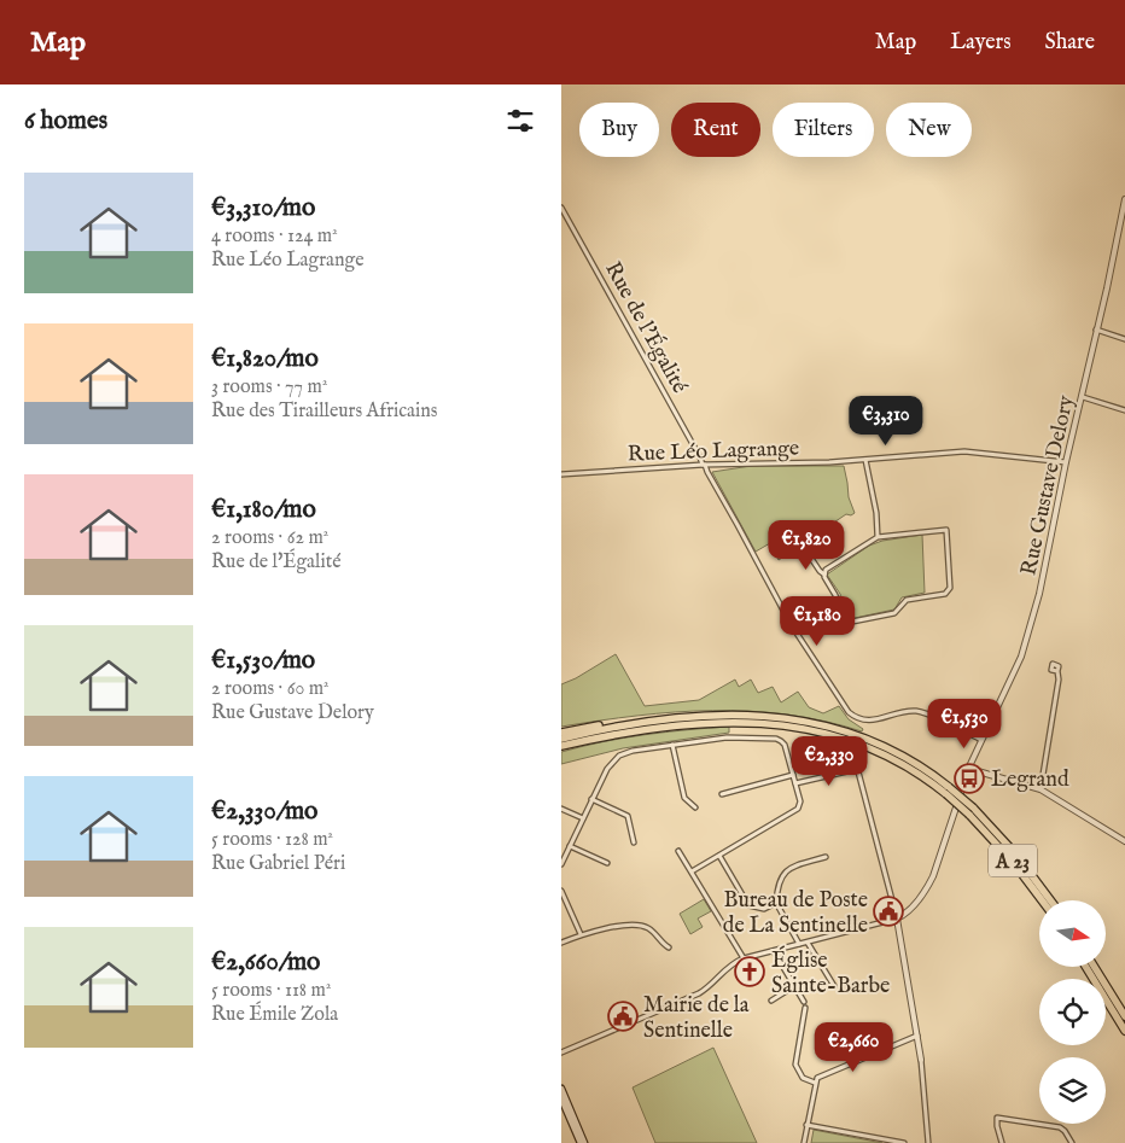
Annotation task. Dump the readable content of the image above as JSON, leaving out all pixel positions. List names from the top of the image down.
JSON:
{
  "streets": {
    "highway": ["A 23"],
    "street": ["Rue de l'Égalité", "Rue Léo Lagrange", "Rue Gustave Delory"]
  },
  "crossings": [
    ["Rue de l'Égalité", "Rue Léo Lagrange"],
    ["Rue de l'Égalité", "Rue Gustave Delory"],
    ["Rue Léo Lagrange", "Rue Gustave Delory"]
  ],
  "places": {
    "bus stop": ["Legrand"],
    "public building": ["Bureau de Poste de La Sentinelle", "Mairie de la Sentinelle"],
    "church": ["Église Sainte-Barbe"]
  },
  "north": "right",
  "page": {
    "header": "Map",
    "nav": ["Map", "Layers", "Share"],
    "heading": "6 homes",
    "chip": [
      "Buy",
      "Rent",
      "Filters",
      "New"
    ],
    "list": [
      {
        "name": "€3,310/mo",
        "note": "4 rooms · 124 m² · Rue Léo Lagrange"
      },
      {
        "name": "€1,820/mo",
        "note": "3 rooms · 77 m² · Rue des Tirailleurs Africains"
      },
      {
        "name": "€1,180/mo",
        "note": "2 rooms · 62 m² · Rue de l'Égalité"
      },
      {
        "name": "€1,530/mo",
        "note": "2 rooms · 60 m² · Rue Gustave Delory"
      },
      {
        "name": "€2,330/mo",
        "note": "5 rooms · 128 m² · Rue Gabriel Péri"
      },
      {
        "name": "€2,660/mo",
        "note": "5 rooms · 118 m² · Rue Émile Zola"
      }
    ],
    "price": [
      "€3,310",
      "€1,820",
      "€1,180",
      "€1,530",
      "€2,330",
      "€2,660"
    ]
  }
}
